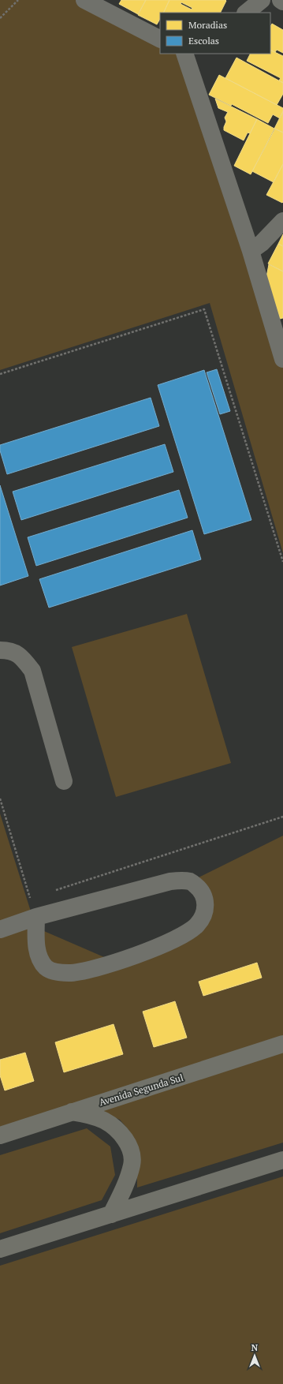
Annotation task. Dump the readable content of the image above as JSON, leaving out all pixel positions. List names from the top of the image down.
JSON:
{
  "streets": {
    "main road": ["Avenida Segunda Sul"]
  },
  "legend": ["Moradias", "Escolas"],
  "north": "top"
}
